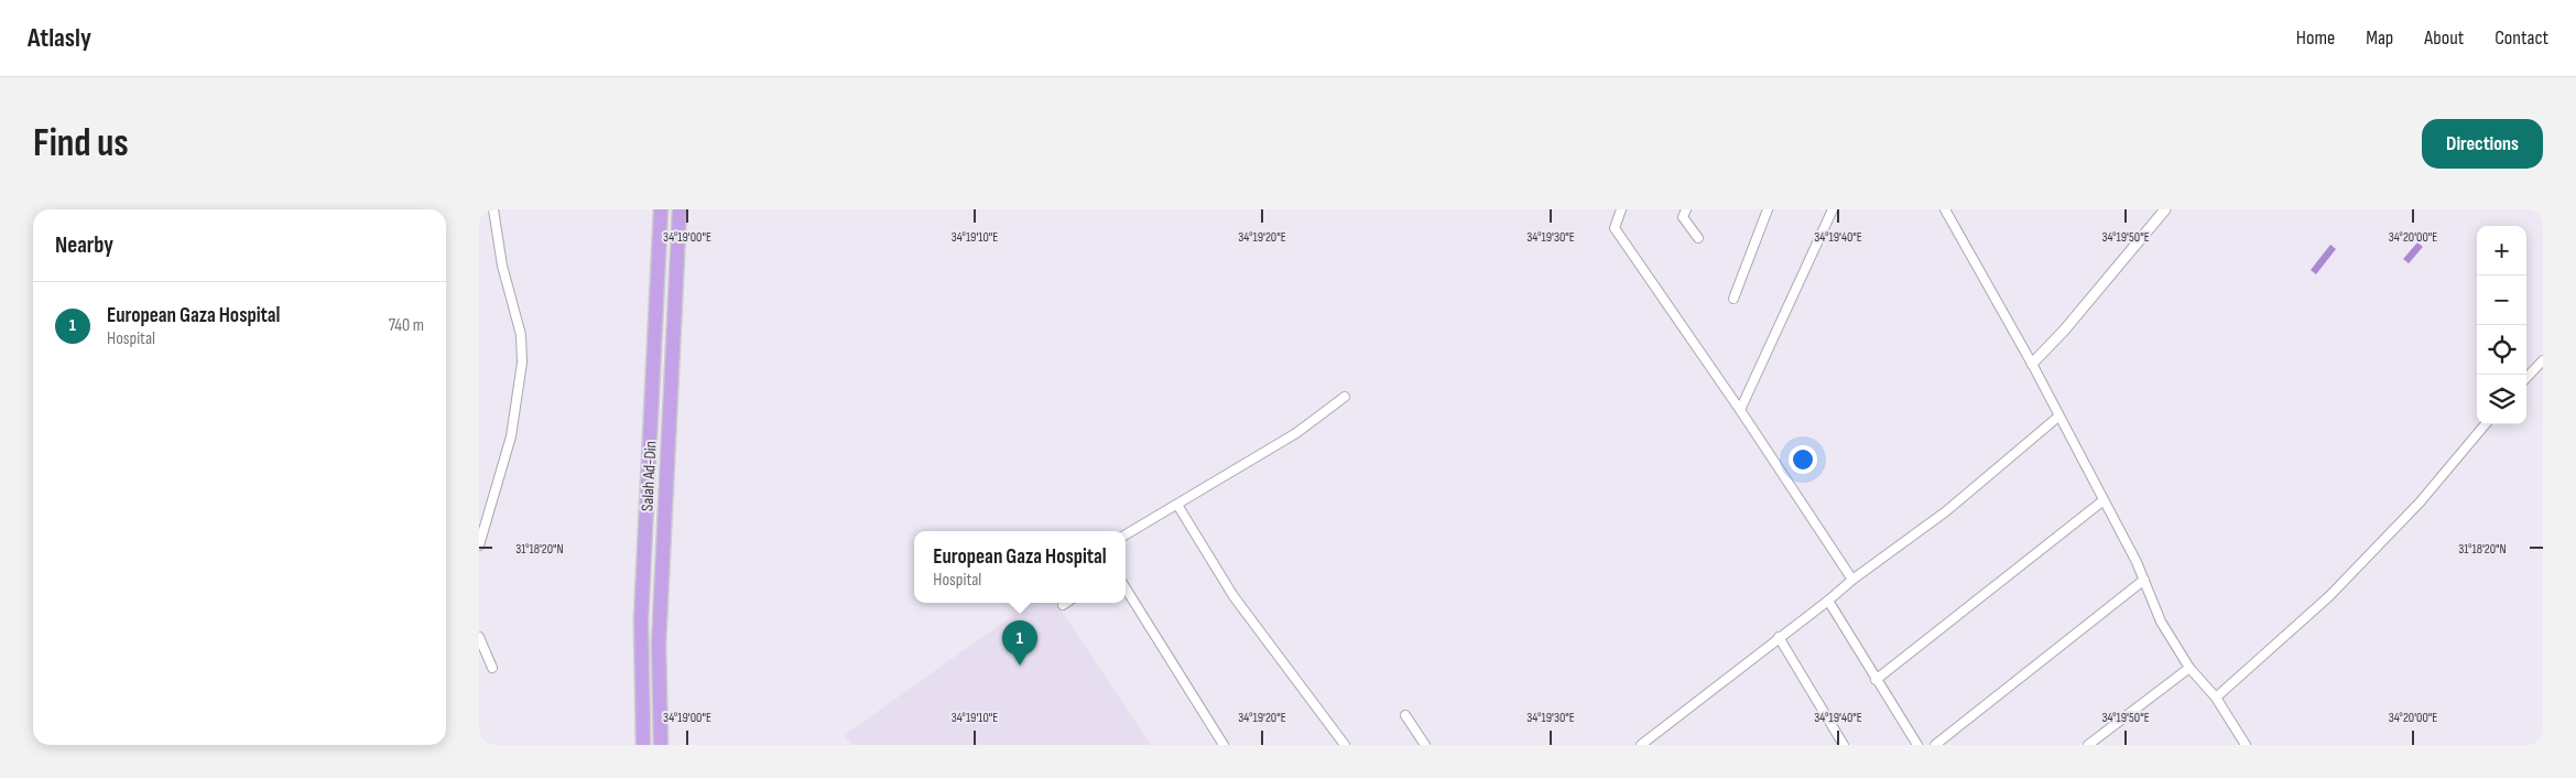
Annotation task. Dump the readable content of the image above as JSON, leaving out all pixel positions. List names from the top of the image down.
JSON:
{
  "streets": {
    "highway": ["Salah Ad-Din"]
  },
  "page": {
    "header": "Atlasly",
    "nav": [
      "Home",
      "Map",
      "About",
      "Contact"
    ],
    "buttons": "Directions",
    "title": "Find us",
    "heading": "Nearby",
    "map_buttons": ["+", "−"],
    "list": [
      {
        "mark": "1",
        "name": "European Gaza Hospital",
        "note": "Hospital",
        "value": "740 m"
      }
    ],
    "popup": ["European Gaza Hospital", "Hospital"],
    "pins": "1"
  },
  "coordinates": [
    "34°19'00\"E",
    "34°19'10\"E",
    "34°19'20\"E",
    "34°19'30\"E",
    "34°19'40\"E",
    "34°19'50\"E",
    "34°20'00\"E",
    "31°18'20\"N"
  ]
}
